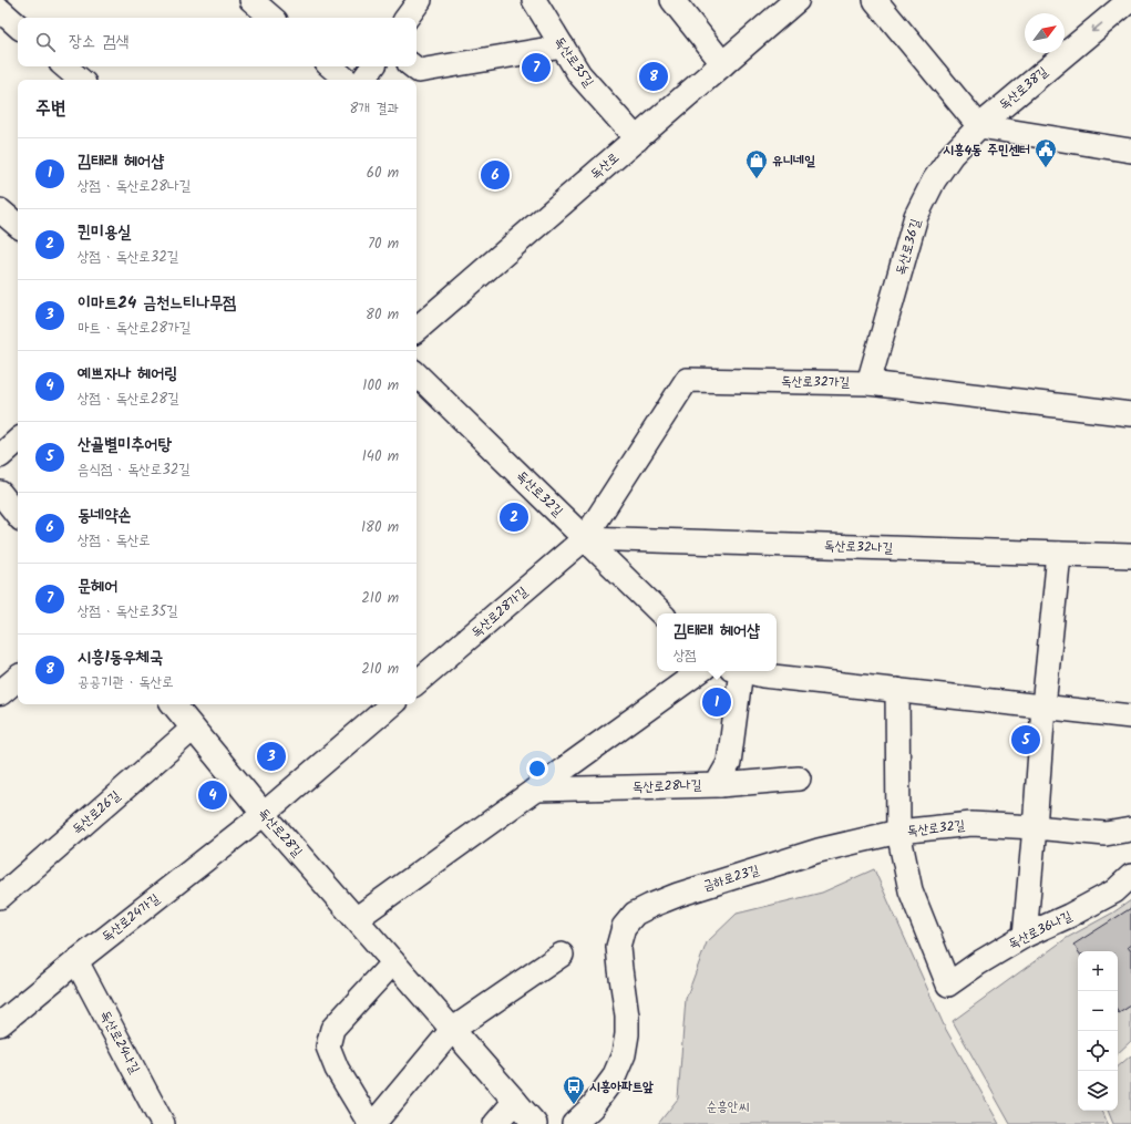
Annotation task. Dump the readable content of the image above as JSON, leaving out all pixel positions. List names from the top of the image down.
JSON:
{
  "streets": {
    "main road": ["독산로"],
    "street": [
      "독산로35길",
      "독산로38길",
      "독산로36길",
      "독산로32가길",
      "독산로32길",
      "독산로32나길",
      "독산로28가길",
      "독산로28나길",
      "독산로26길",
      "독산로28길",
      "금하로23길",
      "독산로24가길",
      "독산로36나길",
      "독산로24나길"
    ]
  },
  "crossings": [
    ["독산로35길", "독산로"],
    ["독산로38길", "독산로36길"],
    ["독산로36길", "독산로32가길"],
    ["독산로32가길", "독산로32길"],
    ["독산로32가길", "독산로32나길"],
    ["독산로32가길", "독산로28가길"],
    ["독산로32길", "독산로32나길"],
    ["독산로32길", "독산로28가길"],
    ["독산로32길", "금하로23길"],
    ["독산로32길", "독산로36나길"],
    ["독산로32나길", "독산로28가길"],
    ["독산로26길", "독산로28길"],
    ["독산로28길", "독산로24가길"],
    ["금하로23길", "독산로36나길"],
    ["독산로24가길", "독산로24나길"]
  ],
  "one_way": ["독산로38길"],
  "parks": ["순흥안씨"],
  "places": {
    "public building": ["시흥4동 주민센터"],
    "shop": ["유니네일"],
    "bus stop": ["시흥아파트앞"]
  },
  "north": "top right",
  "page": {
    "search": "장소 검색",
    "pins": [
      "7",
      "8",
      "6",
      "2",
      "1",
      "5",
      "3",
      "4"
    ],
    "heading": ["주변", "8개 결과"],
    "list": [
      {
        "mark": "1",
        "name": "김태래 헤어샵",
        "note": "상점 · 독산로28나길",
        "value": "60 m"
      },
      {
        "mark": "2",
        "name": "퀸미용실",
        "note": "상점 · 독산로32길",
        "value": "70 m"
      },
      {
        "mark": "3",
        "name": "이마트24 금천느티나무점",
        "note": "마트 · 독산로28가길",
        "value": "80 m"
      },
      {
        "mark": "4",
        "name": "예쁘자나 헤어링",
        "note": "상점 · 독산로28길",
        "value": "100 m"
      },
      {
        "mark": "5",
        "name": "산골별미추어탕",
        "note": "음식점 · 독산로32길",
        "value": "140 m"
      },
      {
        "mark": "6",
        "name": "동네약손",
        "note": "상점 · 독산로",
        "value": "180 m"
      },
      {
        "mark": "7",
        "name": "문헤어",
        "note": "상점 · 독산로35길",
        "value": "210 m"
      },
      {
        "mark": "8",
        "name": "시흥1동우체국",
        "note": "공공기관 · 독산로",
        "value": "210 m"
      }
    ],
    "popup": ["김태래 헤어샵", "상점"],
    "map_buttons": ["+", "−"]
  }
}
